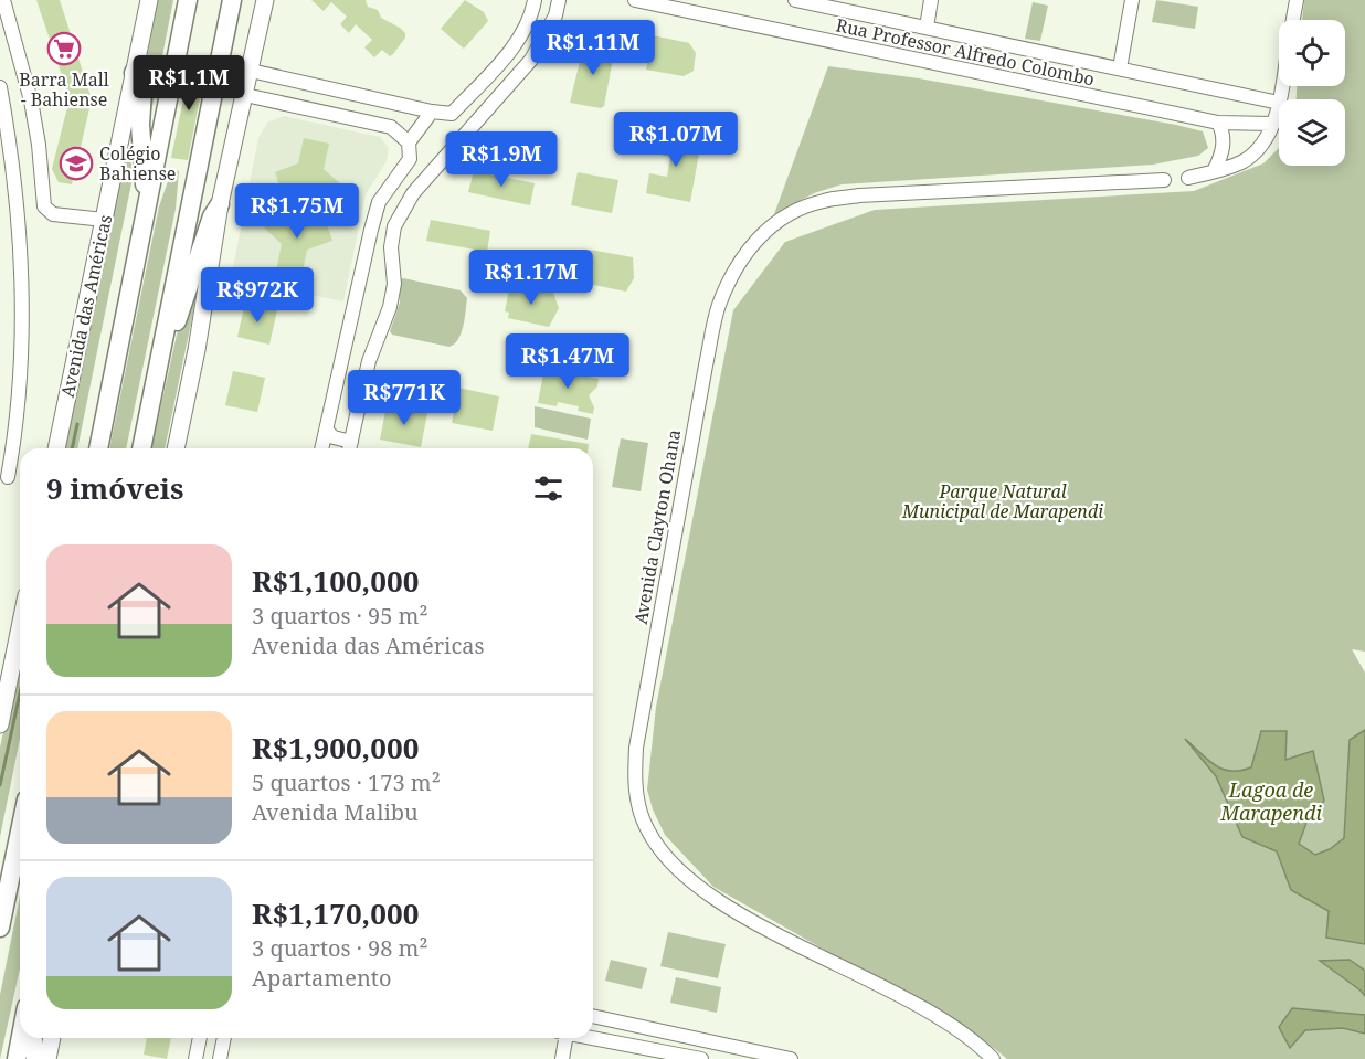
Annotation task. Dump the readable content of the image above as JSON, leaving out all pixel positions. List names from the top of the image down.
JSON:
{
  "streets": {
    "main road": ["Avenida das Américas"],
    "street": ["Rua Professor Alfredo Colombo", "Avenida Clayton Ohana"]
  },
  "water": ["Lagoa de Marapendi"],
  "parks": ["Parque Natural Municipal de Marapendi"],
  "places": {
    "supermarket": ["Barra Mall - Bahiense"],
    "school or university": ["Colégio Bahiense"]
  },
  "page": {
    "price": [
      "R$1.11M",
      "R$1.1M",
      "R$1.07M",
      "R$1.9M",
      "R$1.75M",
      "R$1.17M",
      "R$972K",
      "R$1.47M",
      "R$771K"
    ],
    "heading": "9 imóveis",
    "list": [
      {
        "name": "R$1,100,000",
        "note": "3 quartos · 95 m² · Avenida das Américas"
      },
      {
        "name": "R$1,900,000",
        "note": "5 quartos · 173 m² · Avenida Malibu"
      },
      {
        "name": "R$1,170,000",
        "note": "3 quartos · 98 m² · Apartamento"
      }
    ]
  }
}
